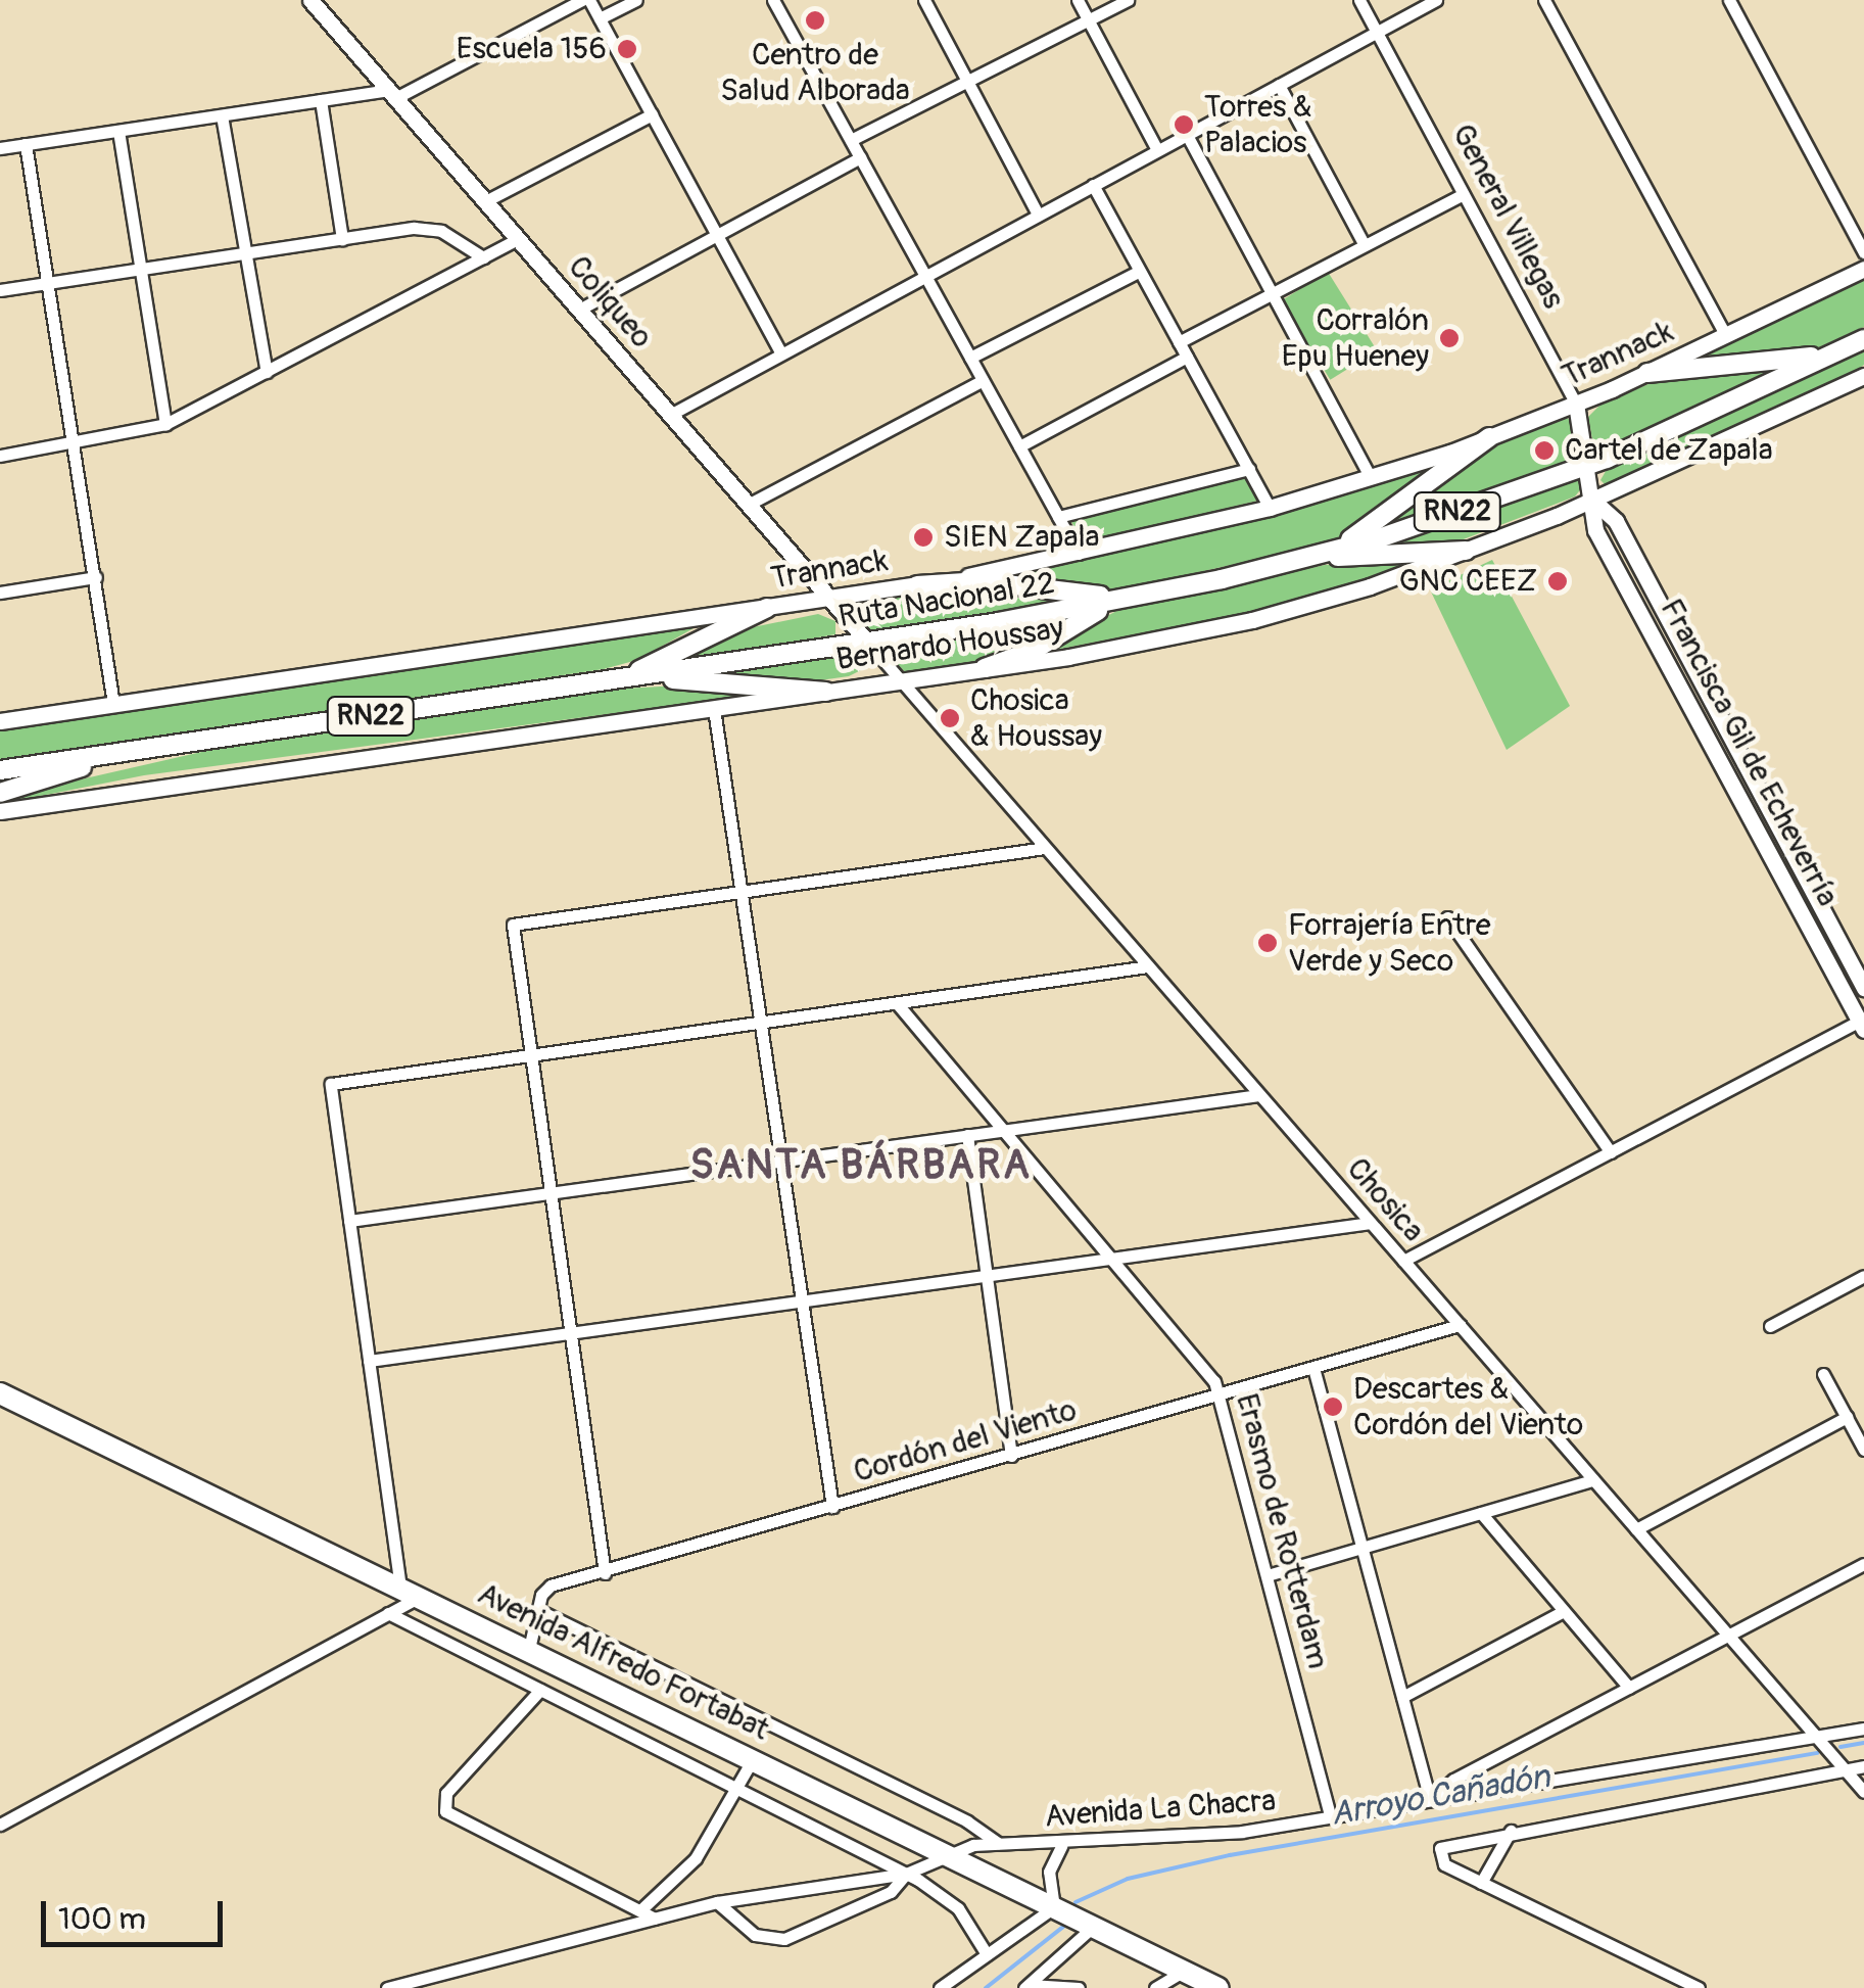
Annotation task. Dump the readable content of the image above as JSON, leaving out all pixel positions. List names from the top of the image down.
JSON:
{
  "streets": {
    "highway": ["Avenida Alfredo Fortabat"],
    "main road": ["RN22", "Ruta Nacional 22"],
    "street": [
      "General Villegas",
      "Coliqueo",
      "Trannack",
      "Bernardo Houssay",
      "Francisca Gil de Echeverría",
      "Chosica",
      "Cordón del Viento",
      "Erasmo de Rotterdam",
      "Avenida La Chacra"
    ]
  },
  "crossings": [
    ["General Villegas", "Trannack"],
    ["General Villegas", "Ruta Nacional 22"],
    ["General Villegas", "Francisca Gil de Echeverría"],
    ["Coliqueo", "Trannack"],
    ["Coliqueo", "Ruta Nacional 22"],
    ["Coliqueo", "Chosica"],
    ["Ruta Nacional 22", "Francisca Gil de Echeverría"],
    ["Ruta Nacional 22", "Chosica"],
    ["Bernardo Houssay", "Francisca Gil de Echeverría"],
    ["Bernardo Houssay", "Chosica"],
    ["Chosica", "Cordón del Viento"],
    ["Chosica", "Avenida La Chacra"],
    ["Cordón del Viento", "Erasmo de Rotterdam"],
    ["Erasmo de Rotterdam", "Avenida La Chacra"],
    ["Avenida Alfredo Fortabat", "Avenida La Chacra"]
  ],
  "districts": ["SANTA BÁRBARA"],
  "water": ["Arroyo Cañadón"],
  "places": [
    "Centro de Salud Alborada",
    "Escuela 156",
    "Torres & Palacios",
    "Corralón Epu Hueney",
    "Cartel de Zapala",
    "SIEN Zapala",
    "GNC CEEZ",
    "Chosica & Houssay",
    "Forrajería Entre Verde y Seco",
    "Descartes & Cordón del Viento"
  ],
  "scale_bar": "100 m"
}
